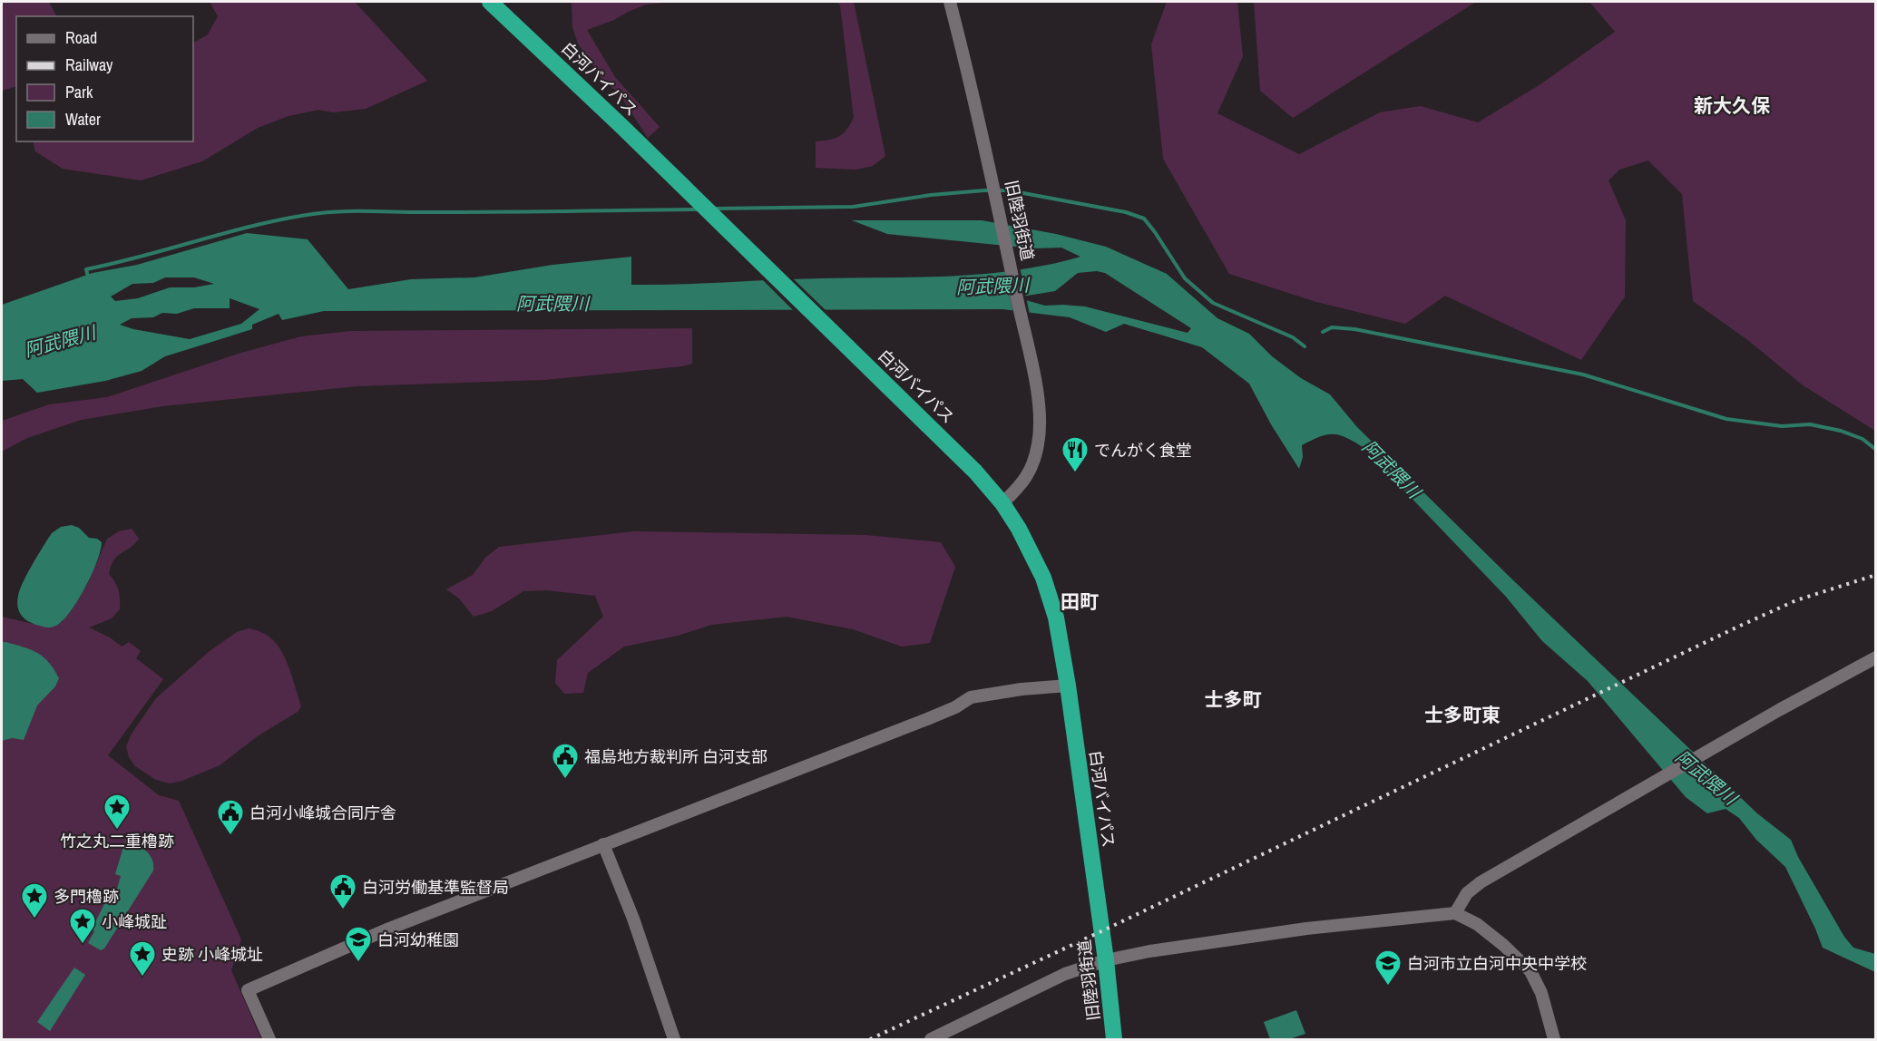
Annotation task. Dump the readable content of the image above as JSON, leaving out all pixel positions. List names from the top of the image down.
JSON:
{
  "streets": {
    "highway": ["白河バイパス", "旧陸羽街道"]
  },
  "crossings": [
    ["白河バイパス", "旧陸羽街道"]
  ],
  "districts": [
    "新大久保",
    "田町",
    "士多町",
    "士多町東"
  ],
  "water": ["阿武隈川"],
  "places": {
    "restaurant": ["でんがく食堂"],
    "public building": ["福島地方裁判所 白河支部", "白河小峰城合同庁舎", "白河労働基準監督局"],
    "place": [
      "竹之丸二重櫓跡",
      "多門櫓跡",
      "小峰城趾",
      "史跡 小峰城址"
    ],
    "school or university": ["白河幼稚園", "白河市立白河中央中学校"]
  },
  "legend": [
    "Road",
    "Railway",
    "Park",
    "Water"
  ]
}
